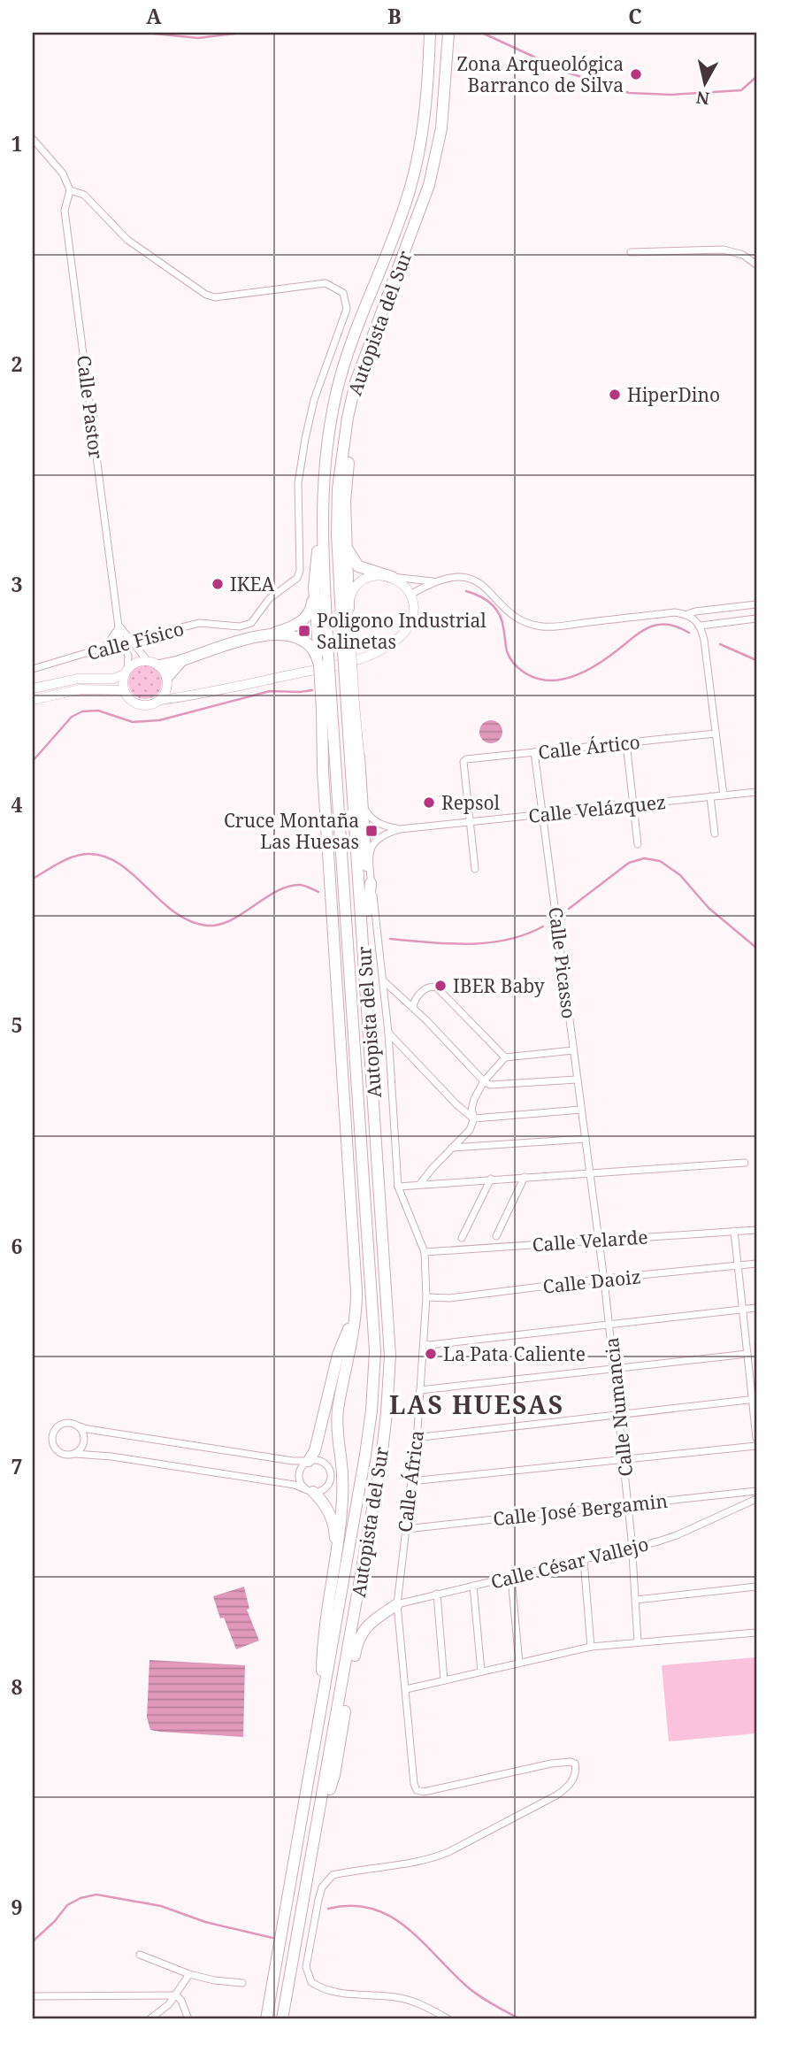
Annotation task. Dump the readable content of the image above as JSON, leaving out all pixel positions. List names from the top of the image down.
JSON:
{
  "streets": {
    "highway": ["Autopista del Sur"],
    "street": [
      "Calle Pastor",
      "Calle Físico",
      "Calle Ártico",
      "Calle Velázquez",
      "Calle Picasso",
      "Calle Velarde",
      "Calle Daoiz",
      "Calle Numancia",
      "Calle África",
      "Calle José Bergamin",
      "Calle César Vallejo"
    ]
  },
  "crossings": [
    ["Calle Pastor", "Calle Físico"],
    ["Calle Ártico", "Calle Velázquez"],
    ["Calle Ártico", "Calle Picasso"],
    ["Calle Velázquez", "Calle Picasso"],
    ["Calle Velázquez", "Calle África"],
    ["Calle Picasso", "Calle Numancia"],
    ["Calle Velarde", "Calle Numancia"],
    ["Calle Velarde", "Calle África"],
    ["Calle Daoiz", "Calle Numancia"],
    ["Calle Daoiz", "Calle África"],
    ["Calle Numancia", "Calle José Bergamin"],
    ["Calle Numancia", "Calle César Vallejo"],
    ["Calle África", "Calle José Bergamin"],
    ["Calle África", "Calle César Vallejo"]
  ],
  "districts": ["LAS HUESAS"],
  "places": {
    "other": [
      "Zona Arqueológica Barranco de Silva",
      "HiperDino",
      "IKEA",
      "Repsol",
      "IBER Baby",
      "La Pata Caliente"
    ],
    "transit": ["Poligono Industrial Salinetas", "Cruce Montaña Las Huesas"]
  },
  "north": "bottom",
  "grid": {
    "columns": ["A", "B", "C"],
    "rows": [
      "1",
      "2",
      "3",
      "4",
      "5",
      "6",
      "7",
      "8",
      "9"
    ]
  }
}
